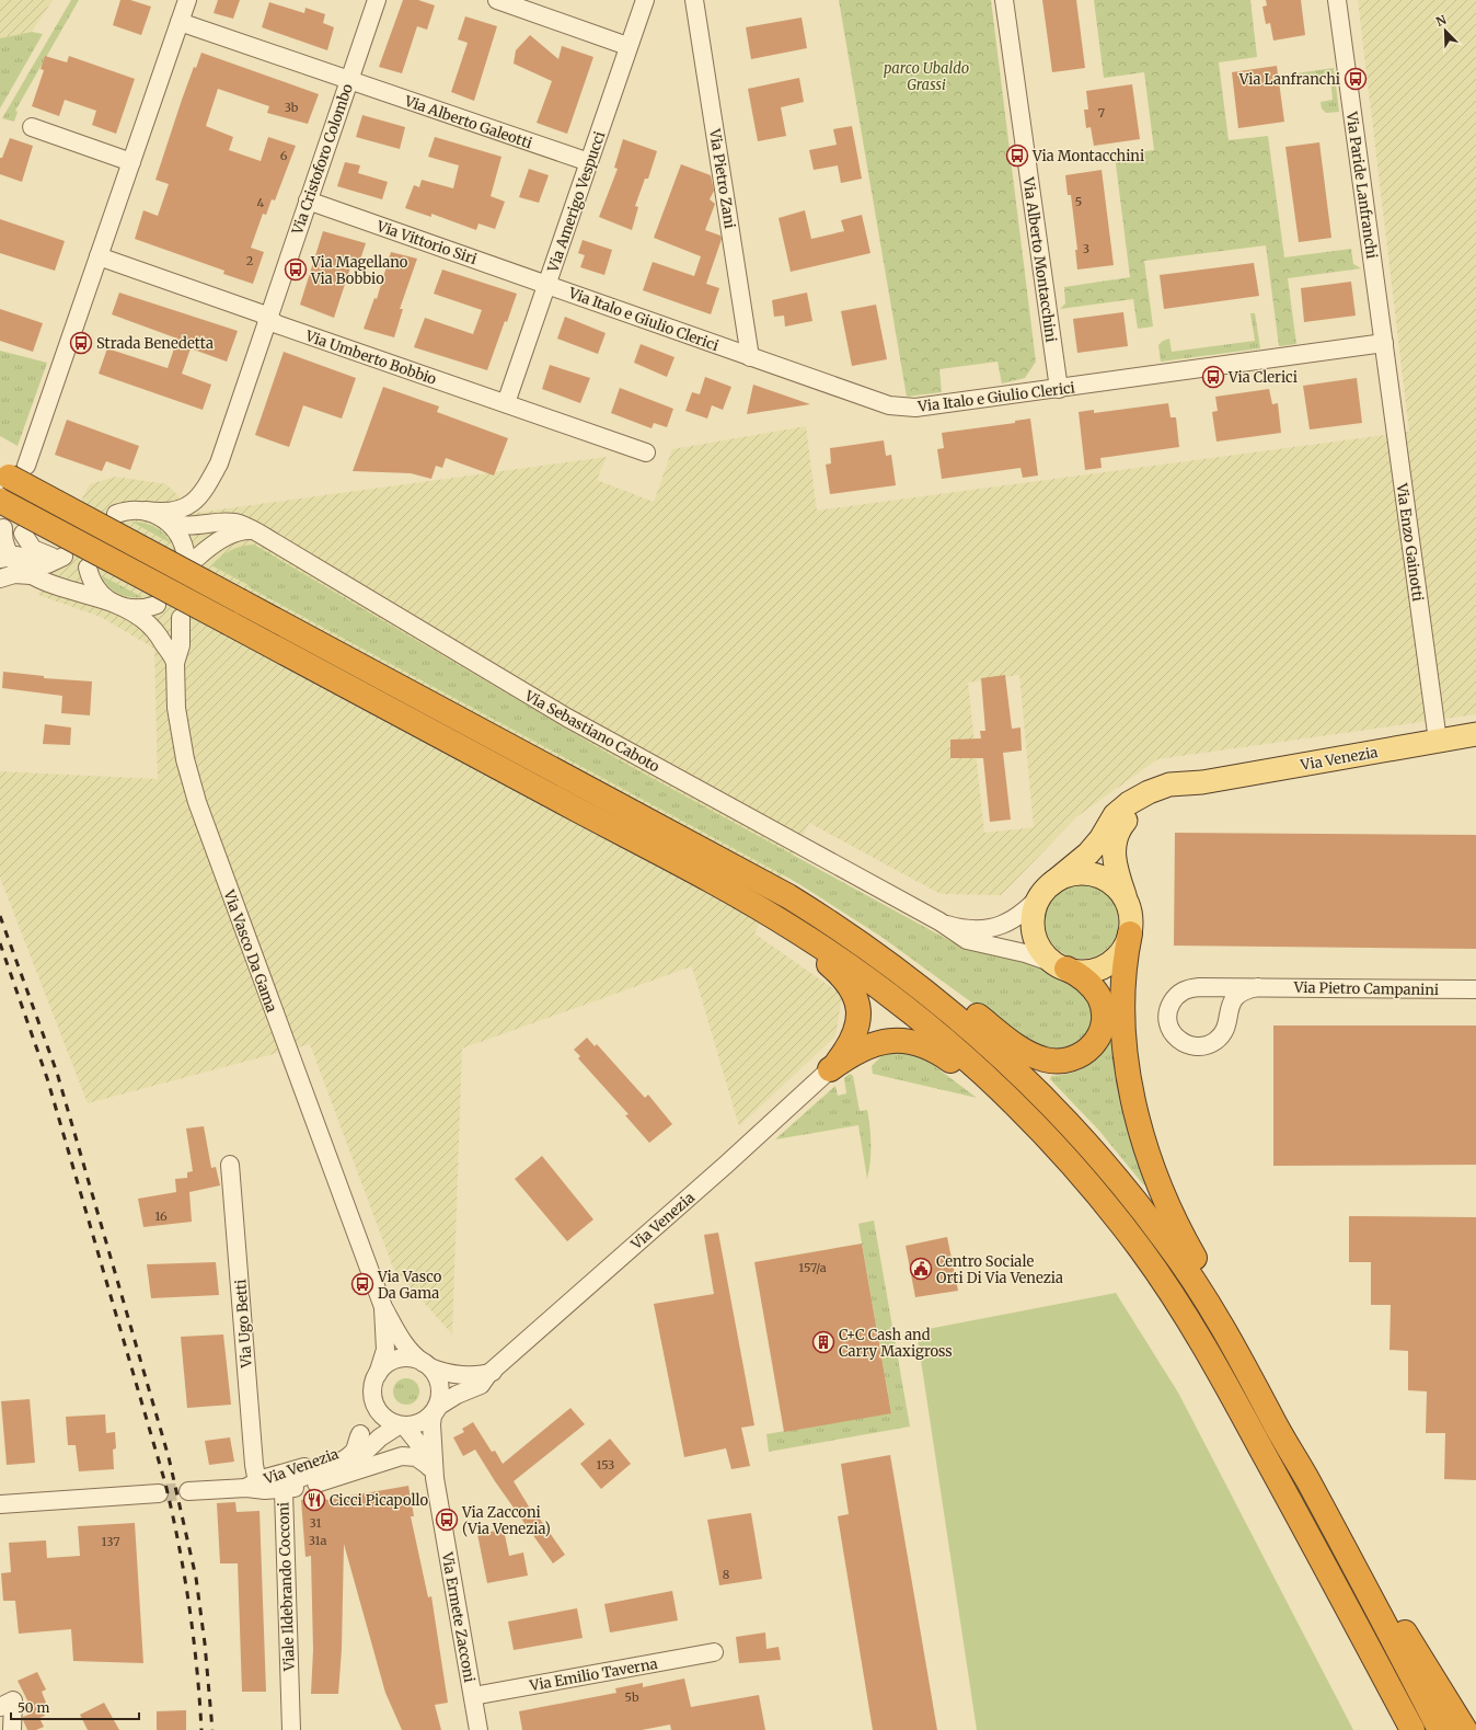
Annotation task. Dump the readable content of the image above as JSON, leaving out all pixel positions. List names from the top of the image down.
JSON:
{
  "streets": {
    "main road": ["Via Venezia"],
    "street": [
      "Via Alberto Galeotti",
      "Via Cristoforo Colombo",
      "Via Pietro Zani",
      "Via Paride Lanfranchi",
      "Via Amerigo Vespucci",
      "Via Vittorio Siri",
      "Via Alberto Montacchini",
      "Via Italo e Giulio Clerici",
      "Via Umberto Bobbio",
      "Via Enzo Gainotti",
      "Via Sebastiano Caboto",
      "Via Vasco Da Gama",
      "Via Pietro Campanini",
      "Via Ugo Betti",
      "Viale Ildebrando Cocconi",
      "Via Ermete Zacconi",
      "Via Emilio Taverna"
    ]
  },
  "crossings": [
    ["Via Alberto Galeotti", "Via Cristoforo Colombo"],
    ["Via Alberto Galeotti", "Via Amerigo Vespucci"],
    ["Via Cristoforo Colombo", "Via Vittorio Siri"],
    ["Via Cristoforo Colombo", "Via Umberto Bobbio"],
    ["Via Cristoforo Colombo", "Via Sebastiano Caboto"],
    ["Via Pietro Zani", "Via Italo e Giulio Clerici"],
    ["Via Paride Lanfranchi", "Via Italo e Giulio Clerici"],
    ["Via Paride Lanfranchi", "Via Enzo Gainotti"],
    ["Via Amerigo Vespucci", "Via Vittorio Siri"],
    ["Via Amerigo Vespucci", "Via Italo e Giulio Clerici"],
    ["Via Amerigo Vespucci", "Via Umberto Bobbio"],
    ["Via Vittorio Siri", "Via Italo e Giulio Clerici"],
    ["Via Alberto Montacchini", "Via Italo e Giulio Clerici"],
    ["Via Italo e Giulio Clerici", "Via Enzo Gainotti"],
    ["Via Enzo Gainotti", "Via Venezia"],
    ["Via Sebastiano Caboto", "Via Venezia"],
    ["Via Venezia", "Via Vasco Da Gama"],
    ["Via Venezia", "Via Ugo Betti"],
    ["Via Venezia", "Viale Ildebrando Cocconi"],
    ["Via Venezia", "Via Ermete Zacconi"],
    ["Via Vasco Da Gama", "Via Ermete Zacconi"],
    ["Via Ermete Zacconi", "Via Emilio Taverna"]
  ],
  "parks": ["parco Ubaldo Grassi"],
  "places": {
    "bus stop": [
      "Via Lanfranchi",
      "Via Montacchini",
      "Via Magellano Via Bobbio",
      "Strada Benedetta",
      "Via Clerici",
      "Via Vasco Da Gama",
      "Via Zacconi (Via Venezia)"
    ],
    "public building": ["Centro Sociale Orti Di Via Venezia"],
    "building": ["C+C Cash and Carry Maxigross"],
    "restaurant": ["Cicci Picapollo"]
  },
  "house_numbers": [
    "3b",
    "7",
    "6",
    "5",
    "4",
    "3",
    "2",
    "16",
    "157/a",
    "153",
    "31",
    "31a",
    "137",
    "8",
    "5b"
  ],
  "scale_bar": "50 m",
  "north": "top left"
}
